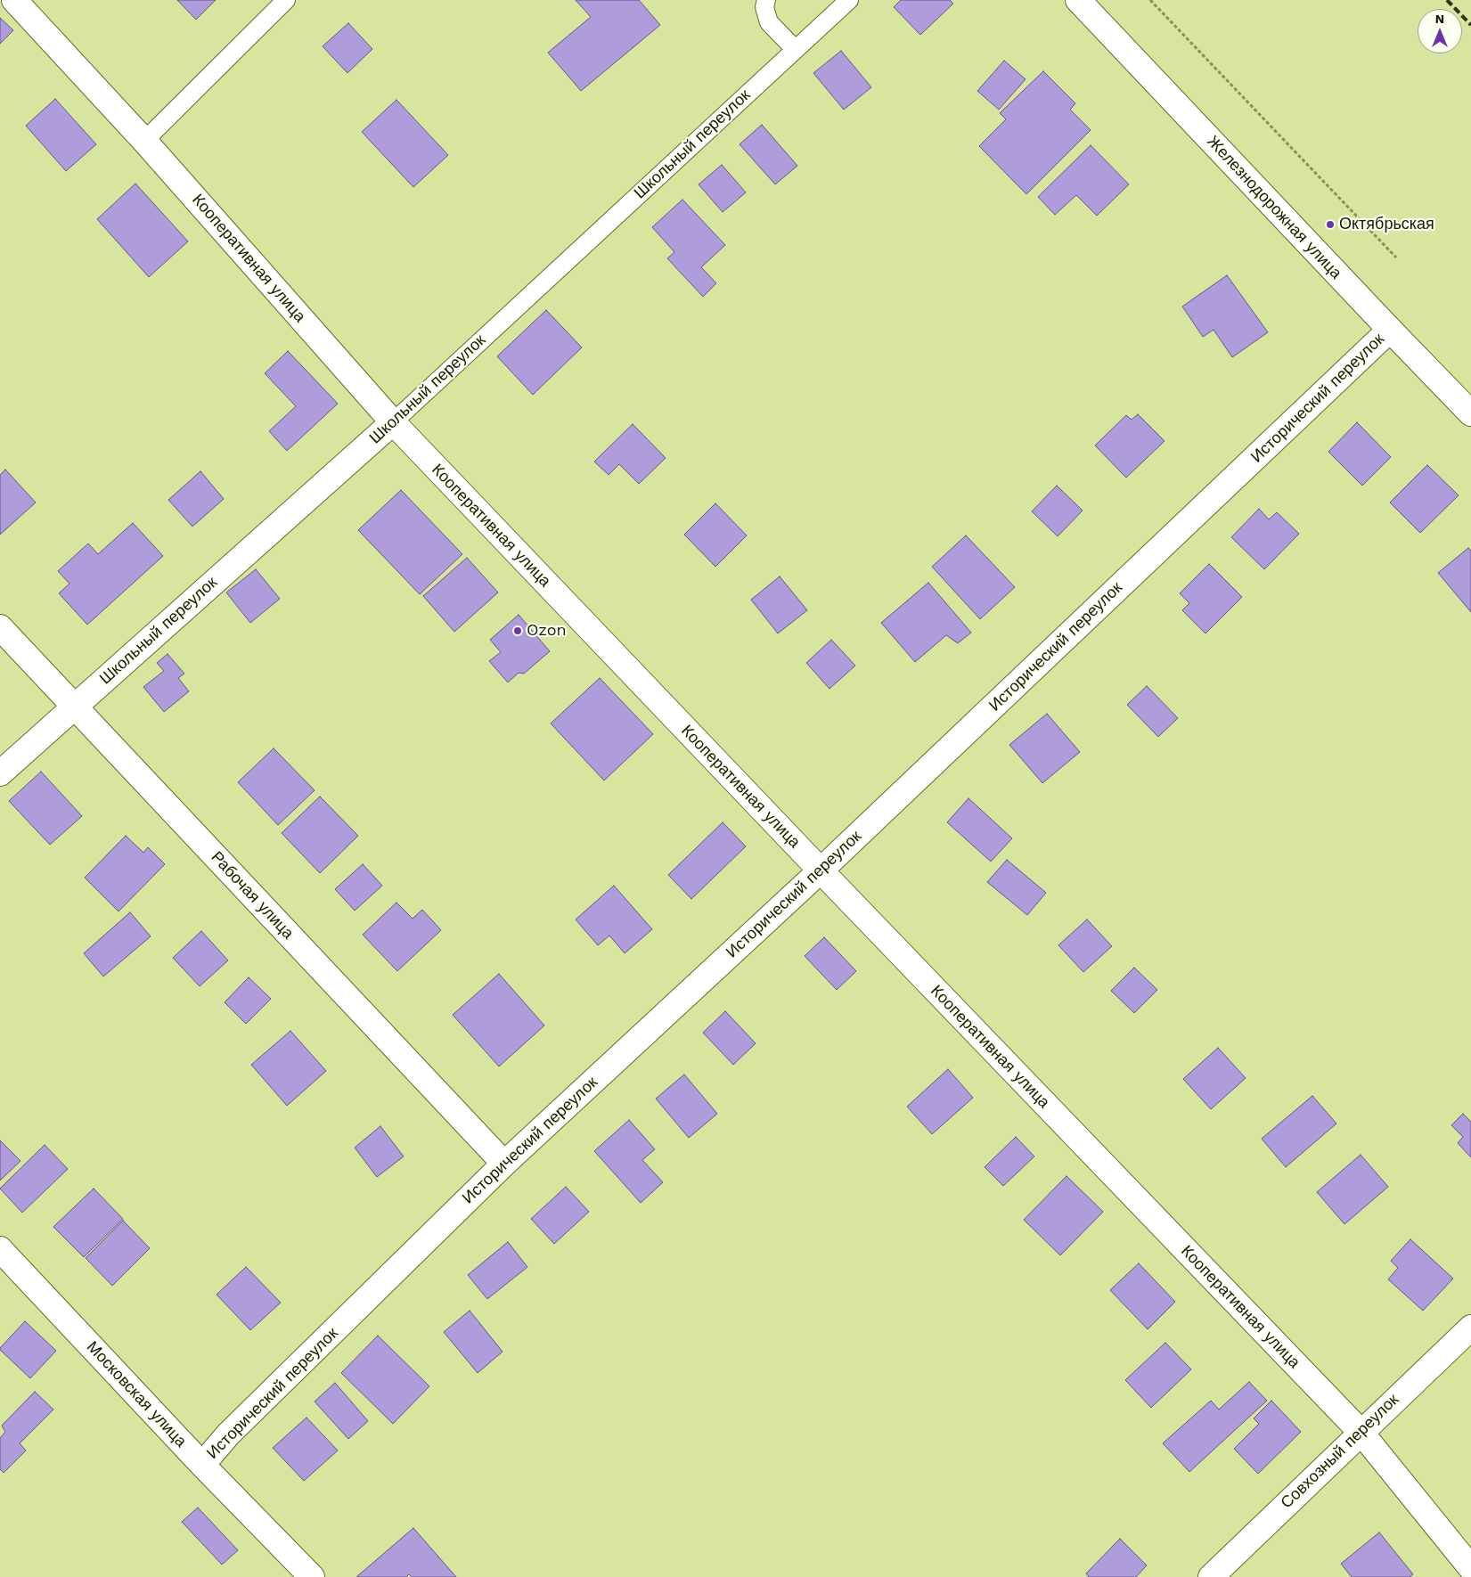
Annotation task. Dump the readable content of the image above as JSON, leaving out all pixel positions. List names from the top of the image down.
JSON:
{
  "streets": {
    "street": [
      "Школьный переулок",
      "Железнодорожная улица",
      "Кооперативная улица",
      "Исторический переулок",
      "Рабочая улица",
      "Московская улица",
      "Совхозный переулок"
    ]
  },
  "crossings": [
    ["Школьный переулок", "Кооперативная улица"],
    ["Школьный переулок", "Рабочая улица"],
    ["Железнодорожная улица", "Исторический переулок"],
    ["Кооперативная улица", "Исторический переулок"],
    ["Кооперативная улица", "Совхозный переулок"],
    ["Исторический переулок", "Рабочая улица"],
    ["Исторический переулок", "Московская улица"]
  ],
  "places": ["Октябрьская", "Ozon"],
  "north": "top"
}
